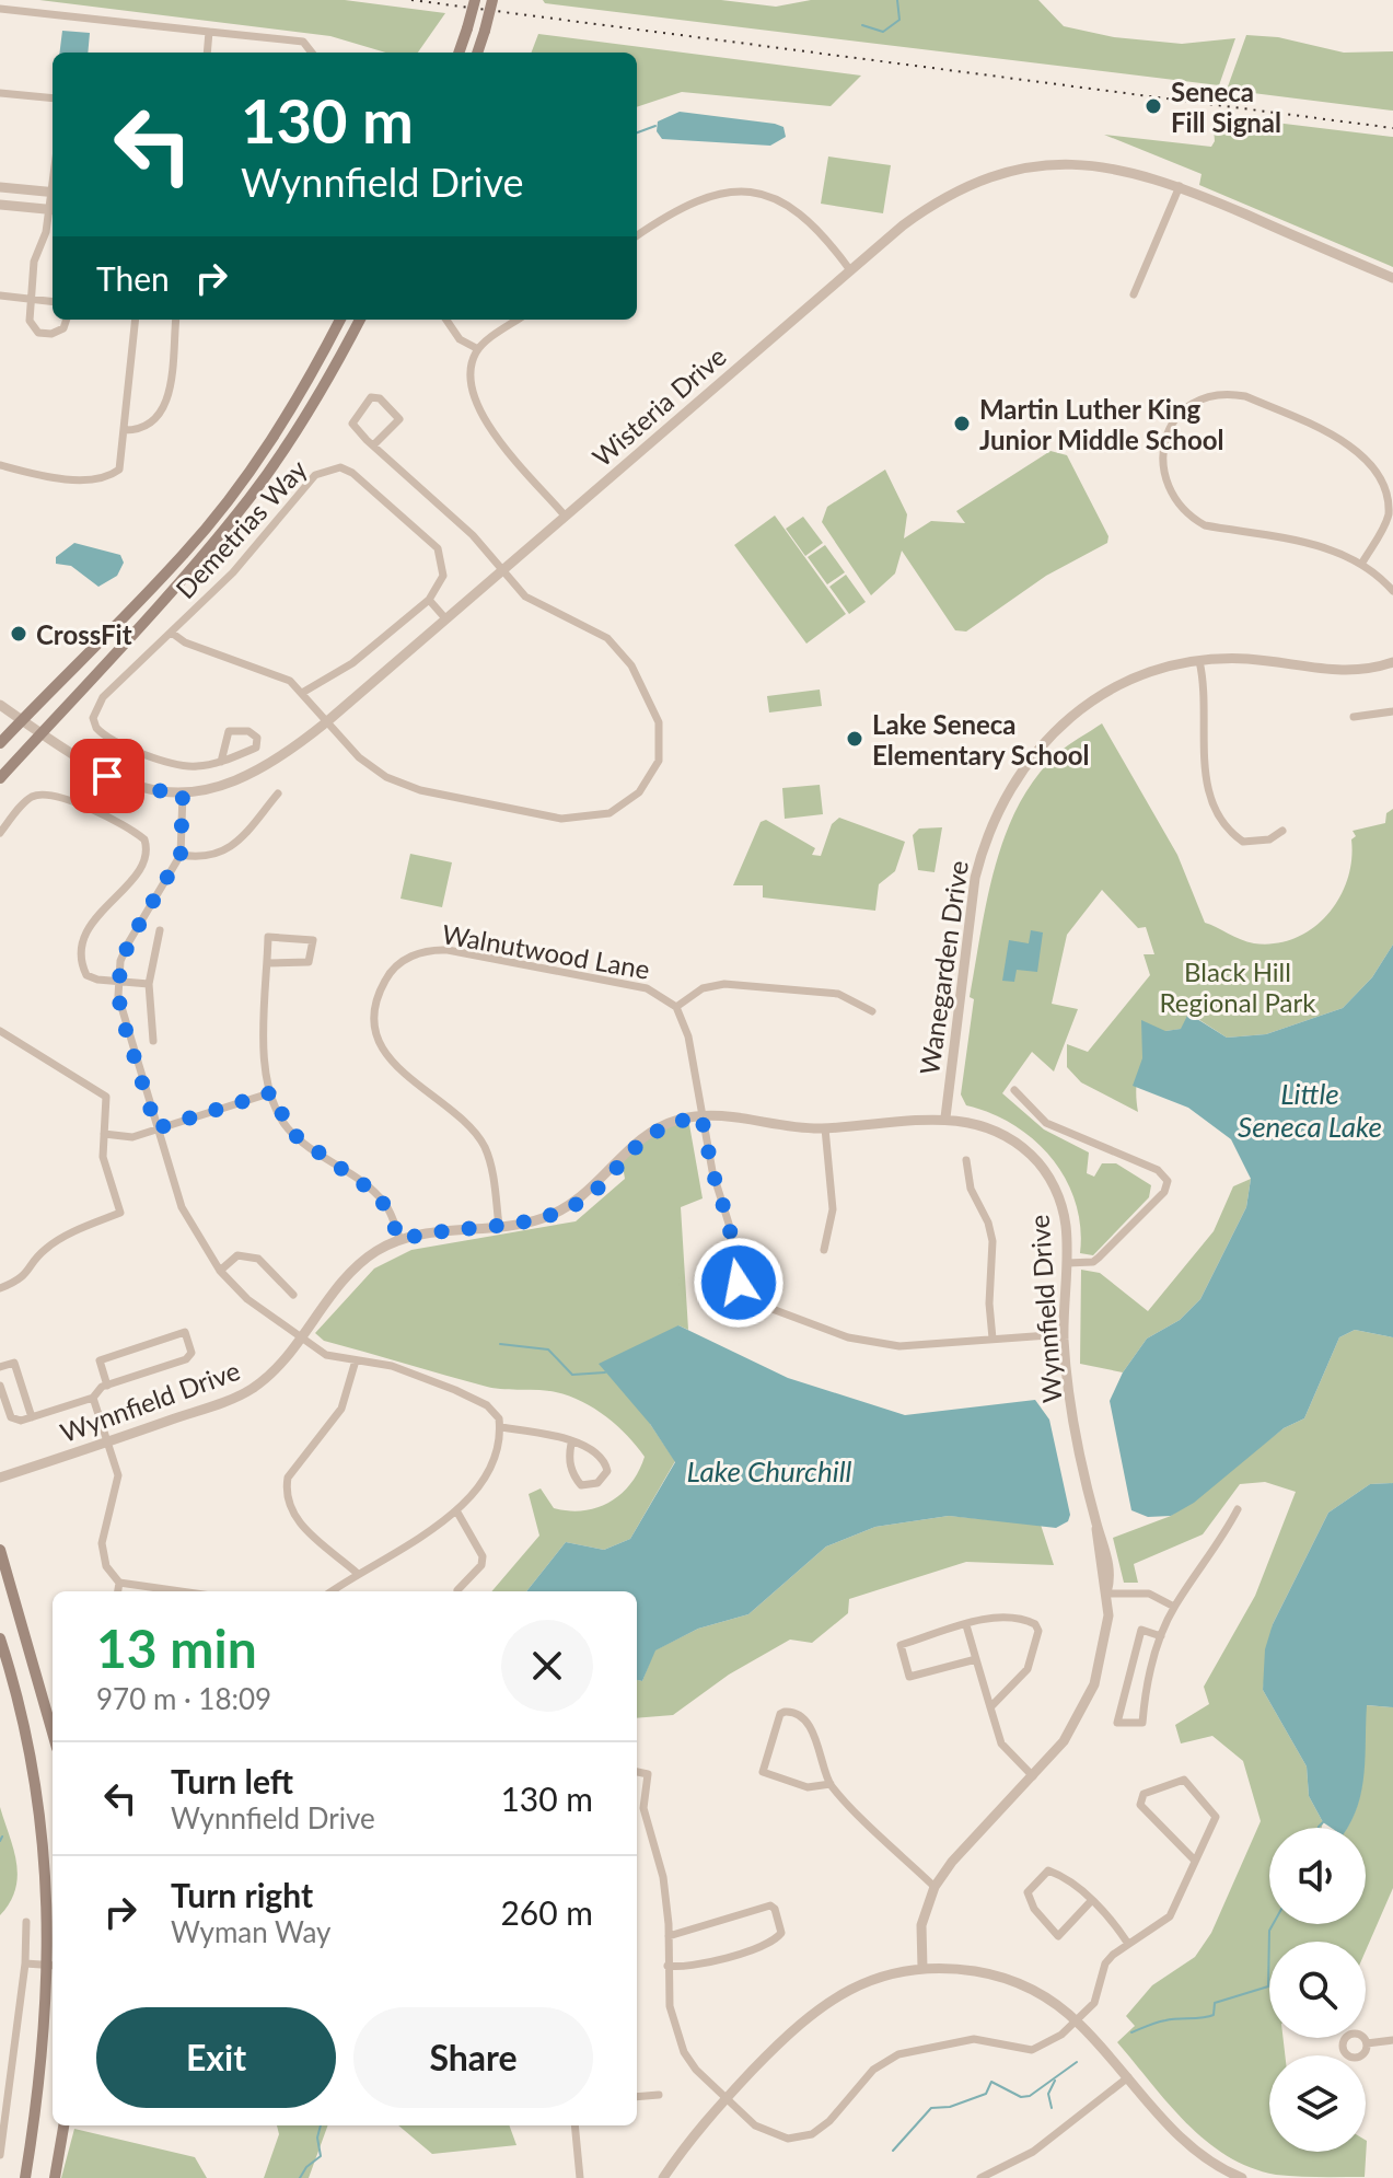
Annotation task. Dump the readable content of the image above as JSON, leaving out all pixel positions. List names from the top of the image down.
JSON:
{
  "streets": {
    "street": [
      "Wisteria Drive",
      "Demetrias Way",
      "Walnutwood Lane",
      "Wanegarden Drive",
      "Wynnfield Drive"
    ]
  },
  "crossings": [
    ["Walnutwood Lane", "Wynnfield Drive"],
    ["Wanegarden Drive", "Wynnfield Drive"]
  ],
  "water": ["Little Seneca Lake", "Lake Churchill"],
  "parks": ["Black Hill Regional Park"],
  "places": [
    "Seneca Fill Signal",
    "Martin Luther King Junior Middle School",
    "CrossFit",
    "Lake Seneca Elementary School"
  ],
  "page": {
    "turn": ["130 m", "Wynnfield Drive"],
    "then": "Then",
    "heading": ["13 min", "970 m · 18:09"],
    "list": [
      {
        "name": "Turn left",
        "note": "Wynnfield Drive",
        "value": "130 m"
      },
      {
        "name": "Turn right",
        "note": "Wyman Way",
        "value": "260 m"
      }
    ],
    "buttons": ["Exit", "Share"]
  }
}
